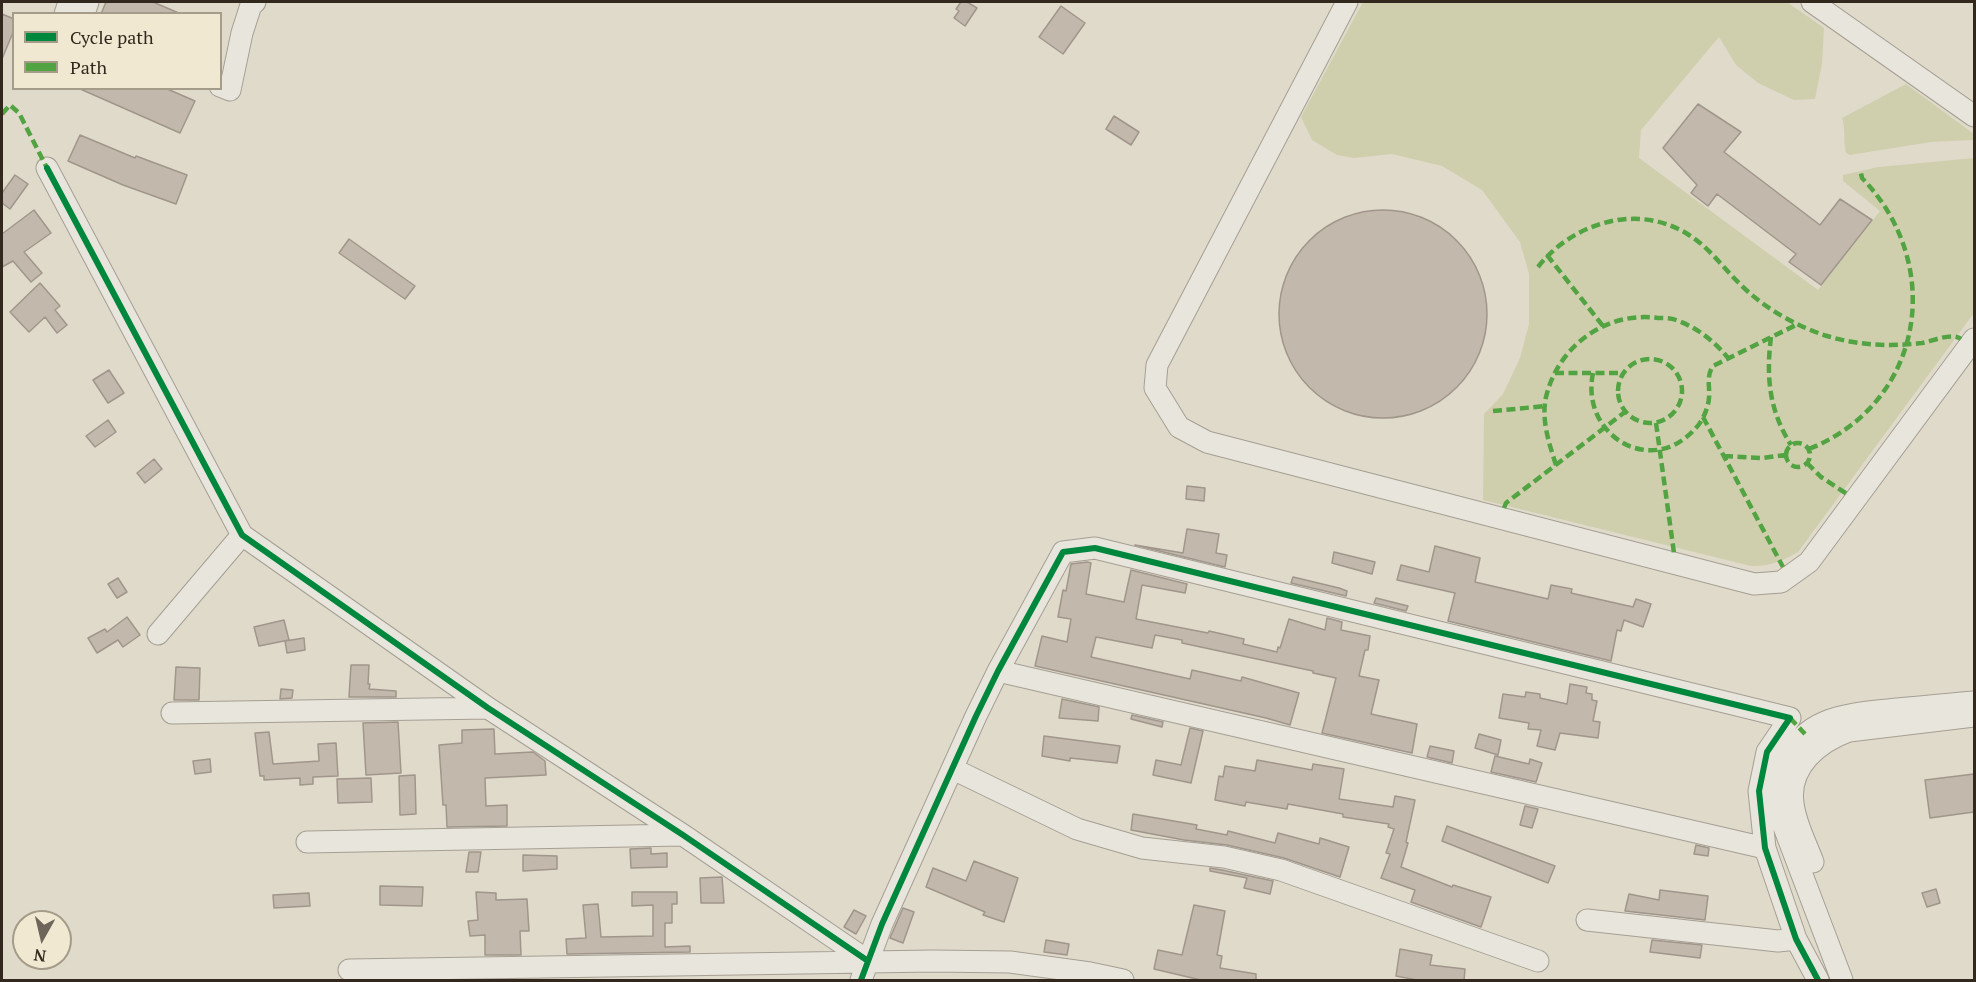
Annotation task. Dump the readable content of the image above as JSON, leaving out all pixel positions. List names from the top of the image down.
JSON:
{
  "legend": ["Cycle path", "Path"],
  "north": "bottom"
}
